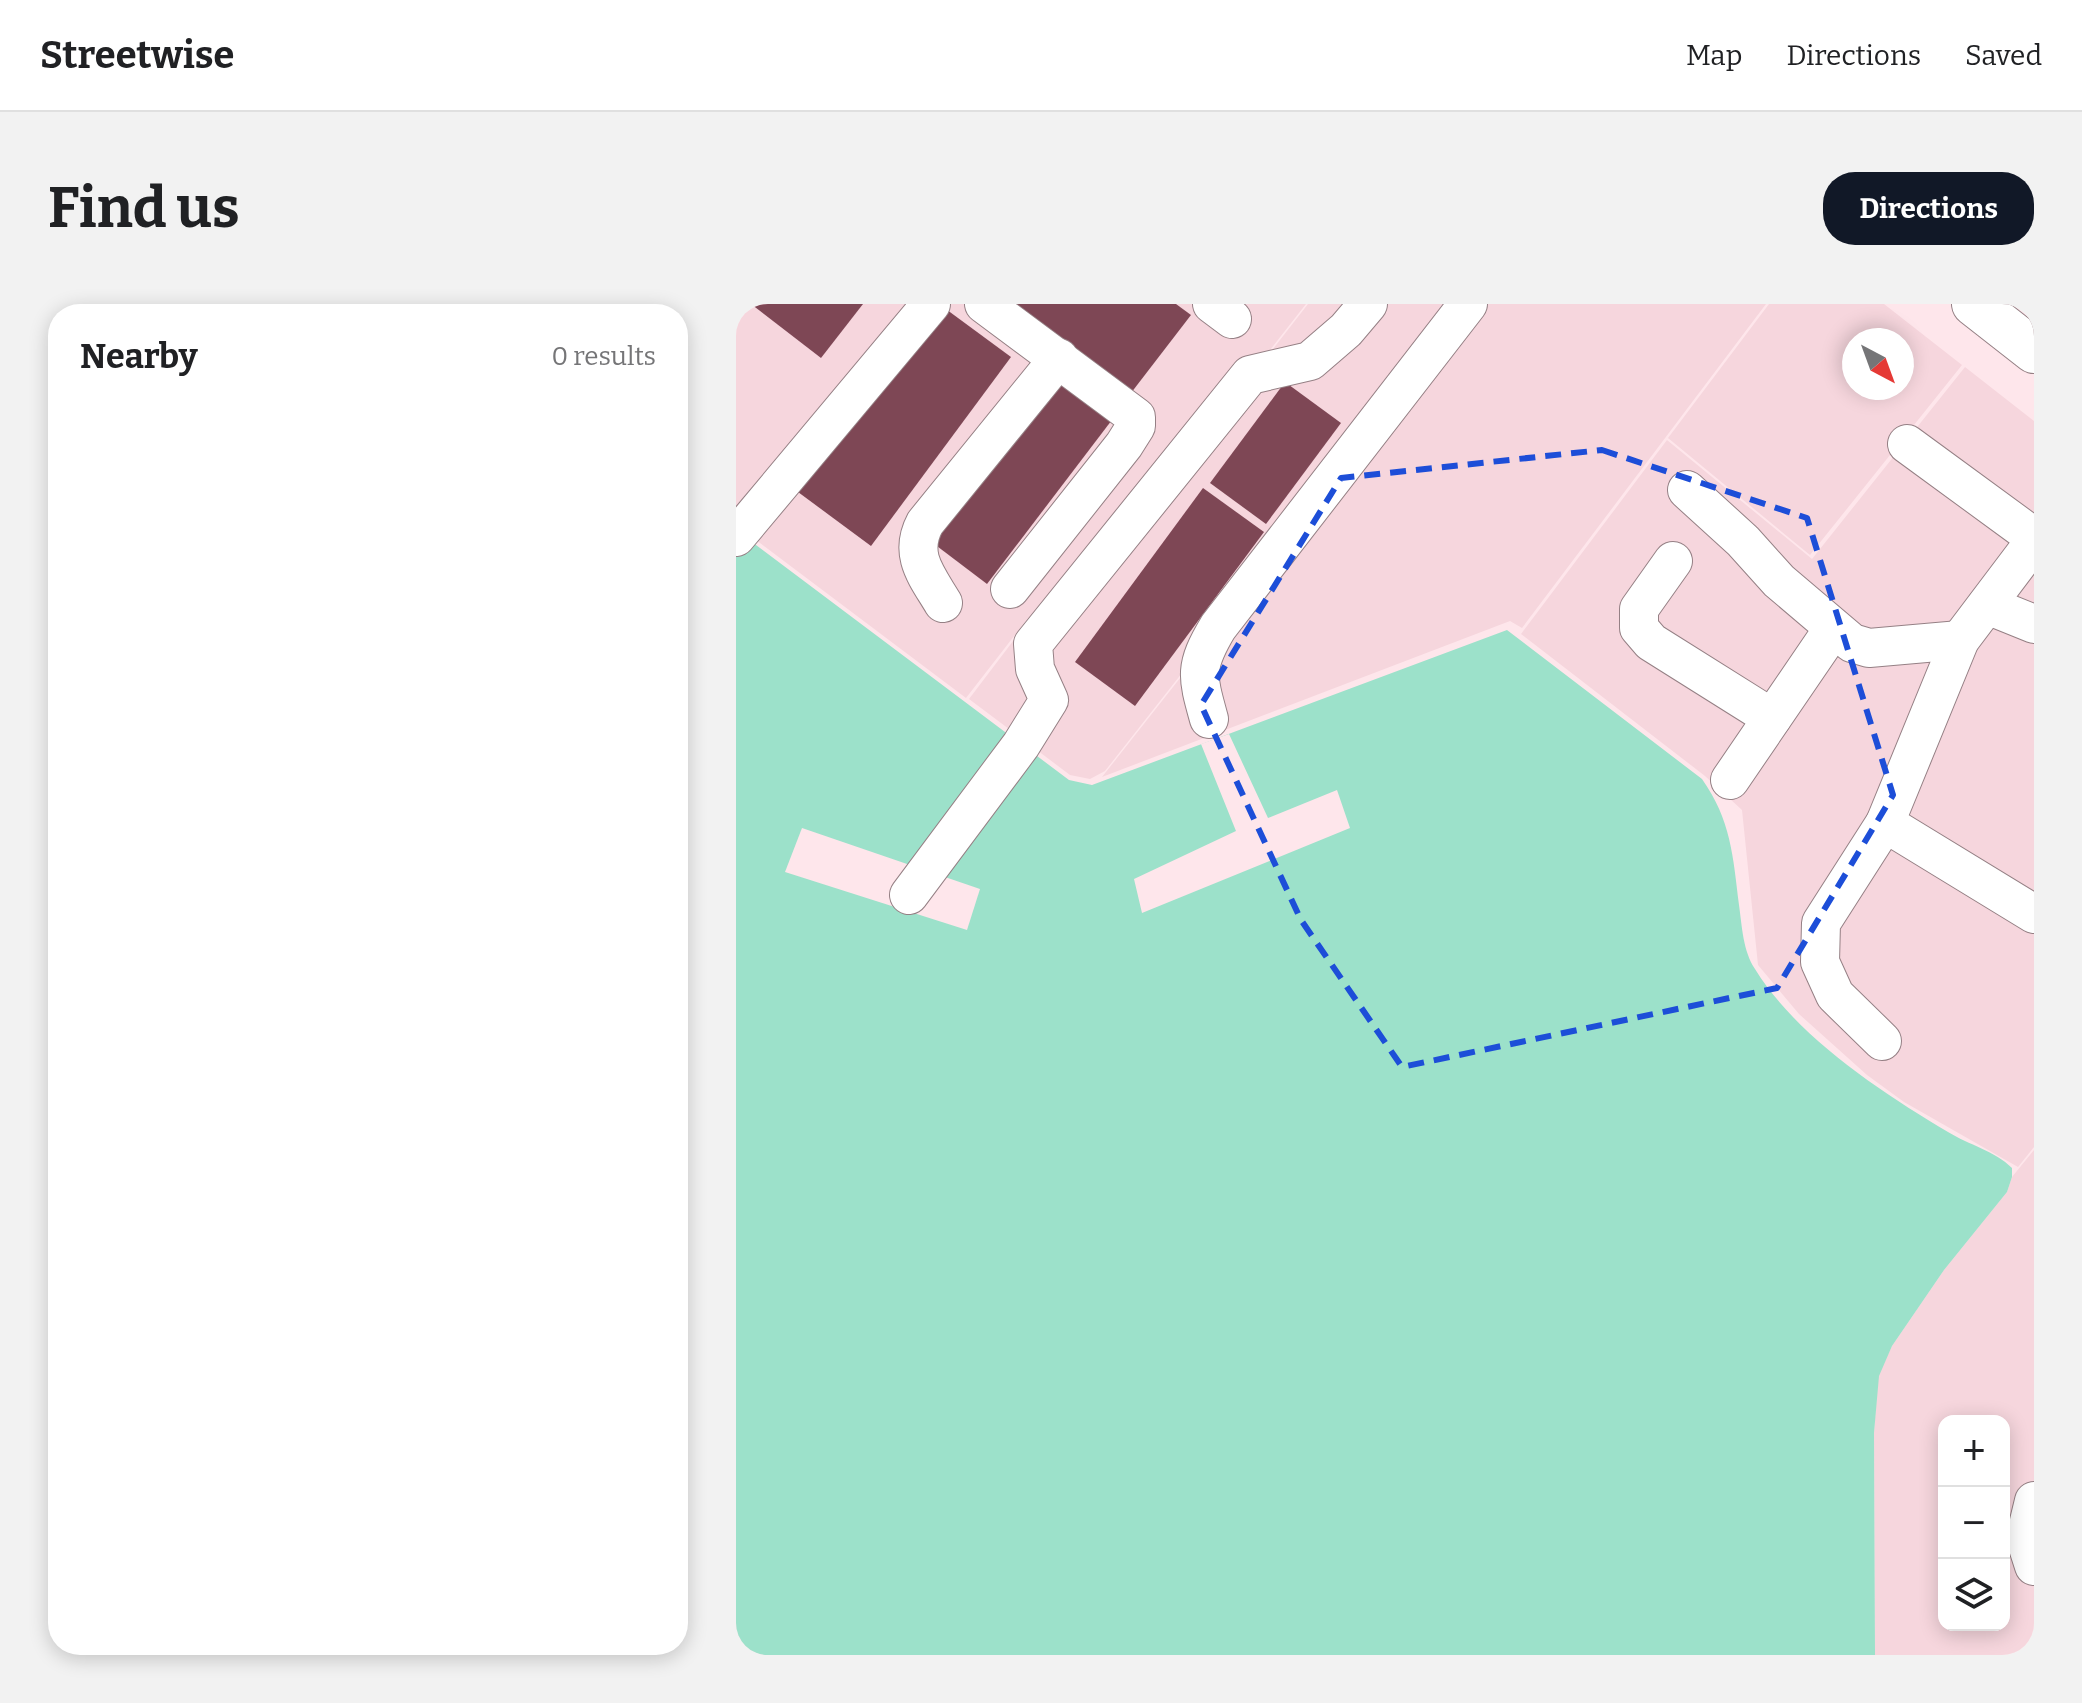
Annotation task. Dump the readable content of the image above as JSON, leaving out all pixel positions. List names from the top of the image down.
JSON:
{
  "north": "bottom right",
  "page": {
    "header": "Streetwise",
    "nav": ["Map", "Directions", "Saved"],
    "buttons": "Directions",
    "title": "Find us",
    "heading": ["Nearby", "0 results"],
    "map_buttons": ["+", "−"]
  }
}
